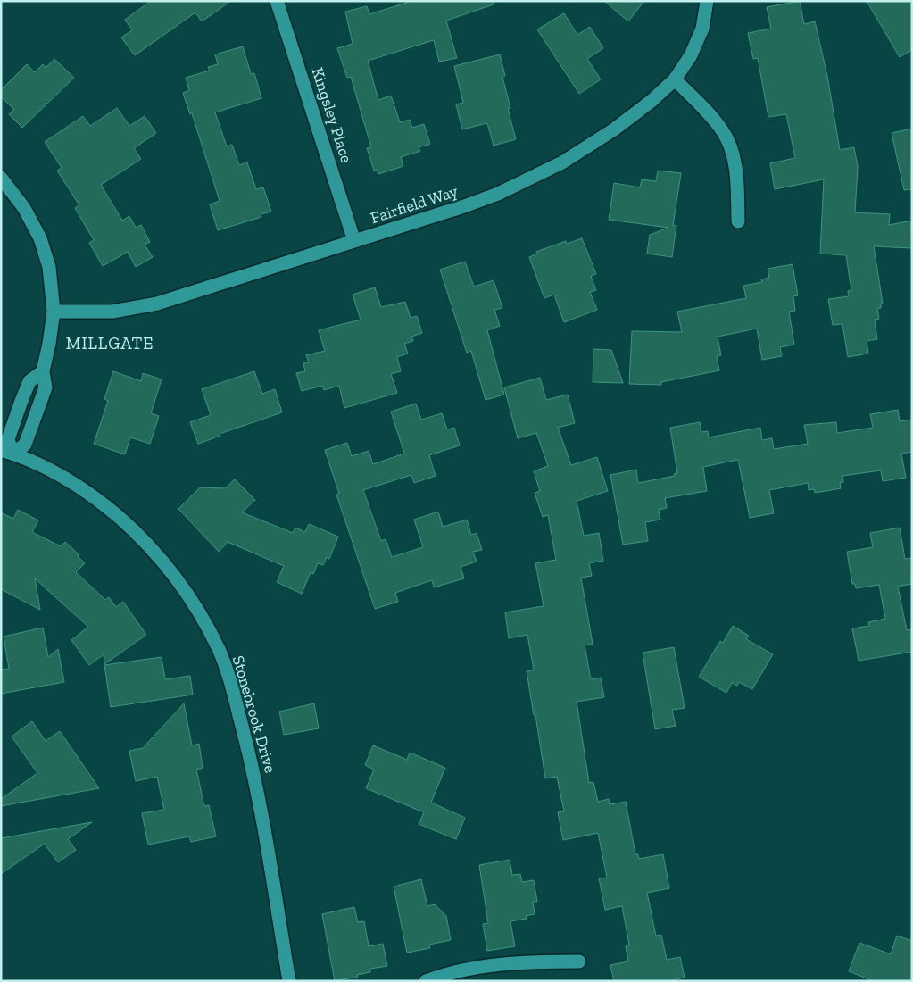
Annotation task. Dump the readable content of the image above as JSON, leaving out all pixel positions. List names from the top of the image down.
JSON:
{
  "streets": {
    "street": ["Kingsley Place", "Fairfield Way", "Stonebrook Drive"]
  },
  "crossings": [
    ["Kingsley Place", "Fairfield Way"]
  ],
  "districts": ["MILLGATE"]
}
